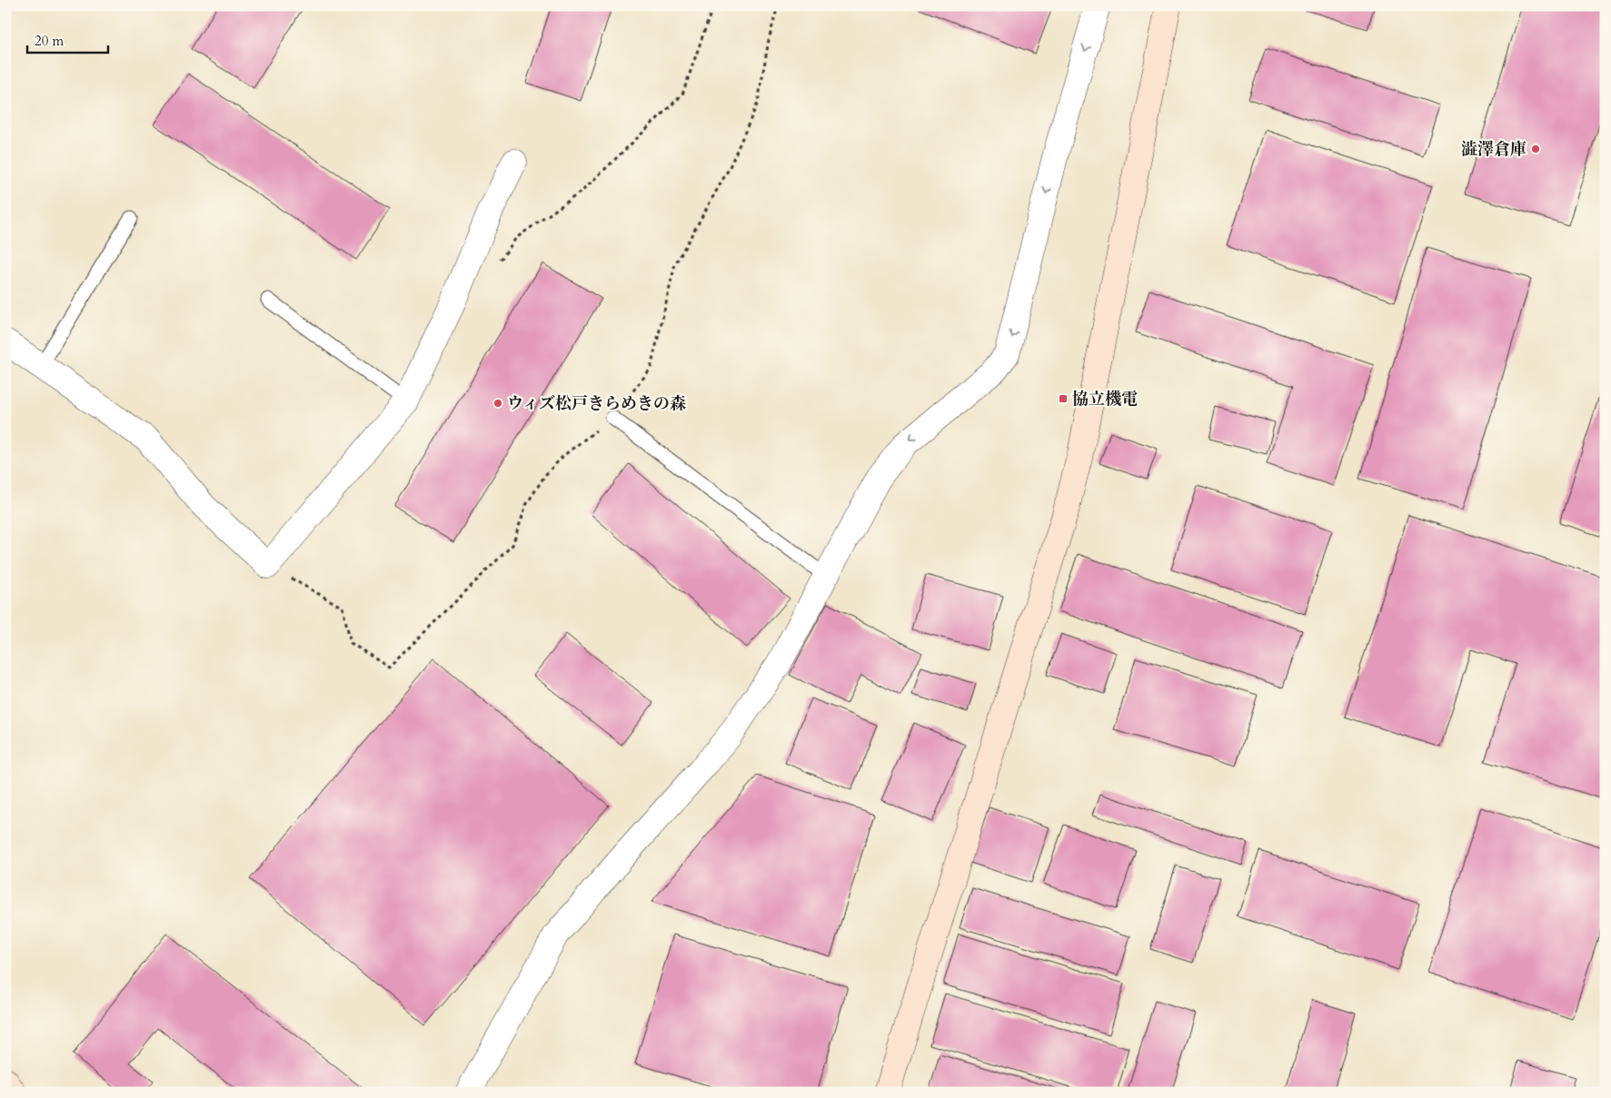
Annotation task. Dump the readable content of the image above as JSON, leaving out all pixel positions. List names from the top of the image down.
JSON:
{
  "places": {
    "other": ["澁澤倉庫", "ウィズ松戸きらめきの森"],
    "transit": ["協立機電"]
  },
  "scale_bar": "20 m"
}
